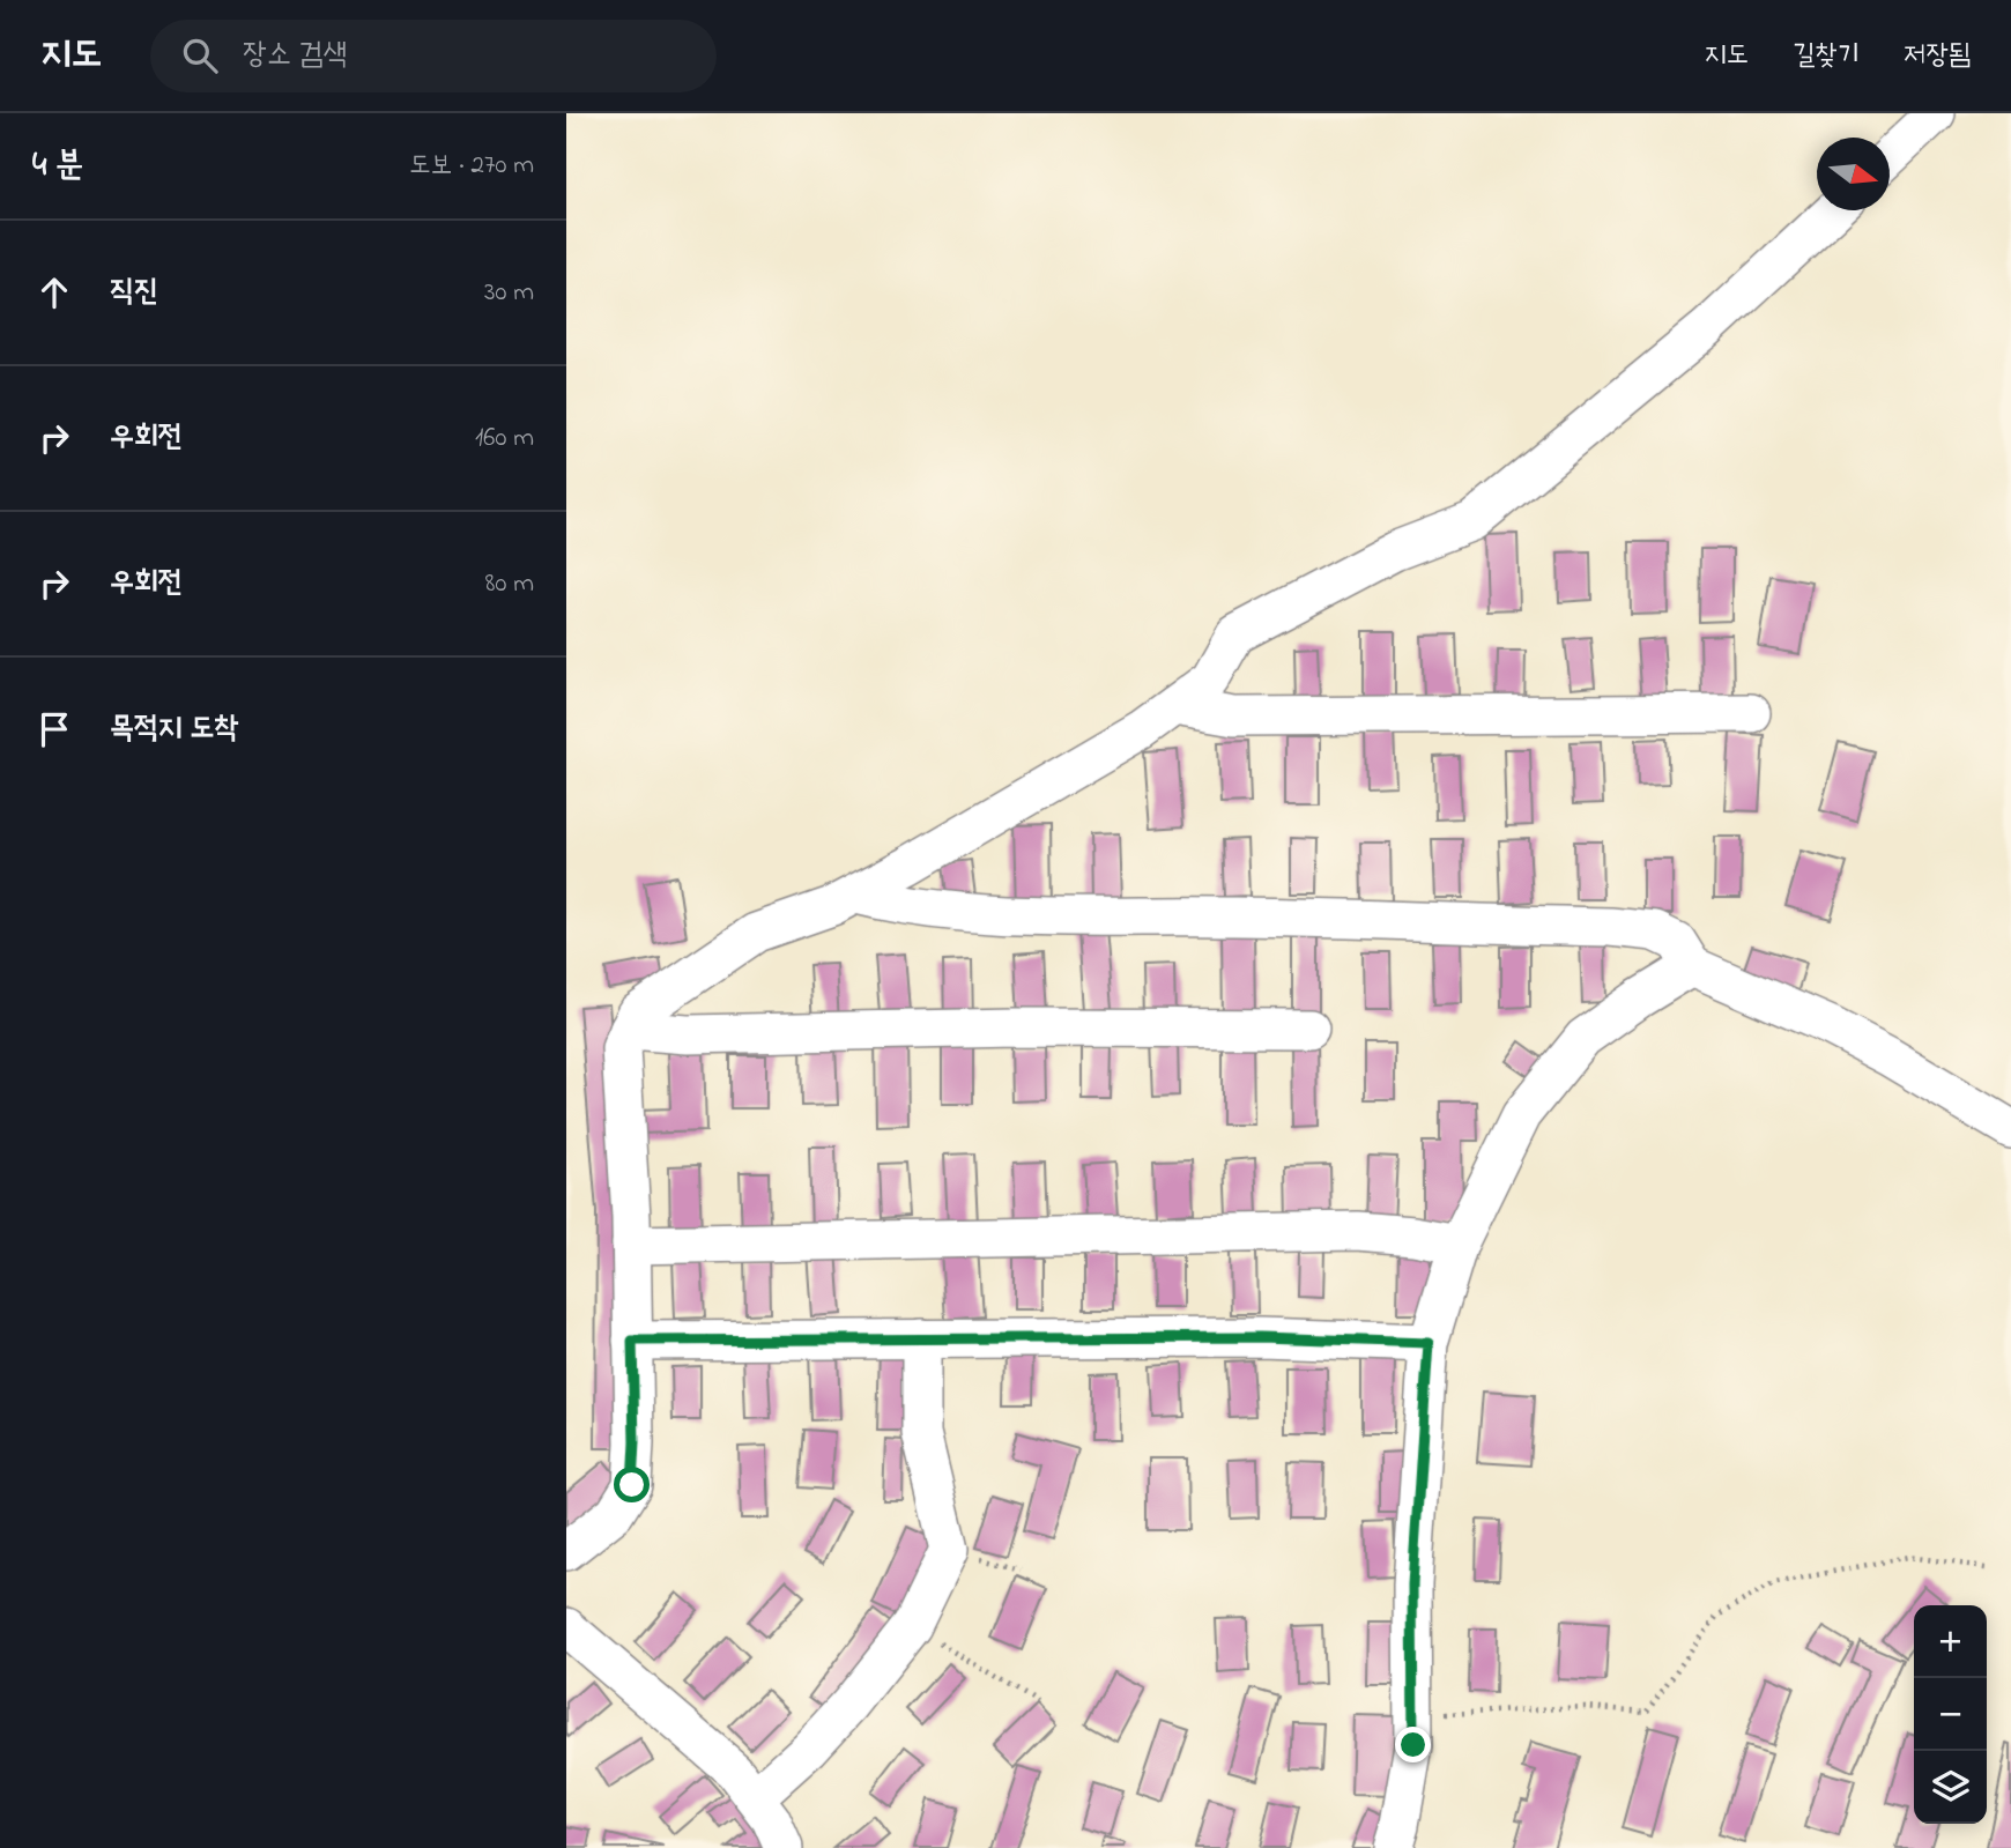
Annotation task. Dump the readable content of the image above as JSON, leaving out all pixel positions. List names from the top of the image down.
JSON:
{
  "north": "right",
  "page": {
    "header": "지도",
    "search": "장소 검색",
    "nav": ["지도", "길찾기", "저장됨"],
    "heading": ["4 분", "도보 · 270 m"],
    "list": [
      ["직진", "30 m"],
      ["우회전", "160 m"],
      ["우회전", "80 m"],
      "목적지 도착"
    ],
    "map_buttons": ["+", "−"]
  }
}
